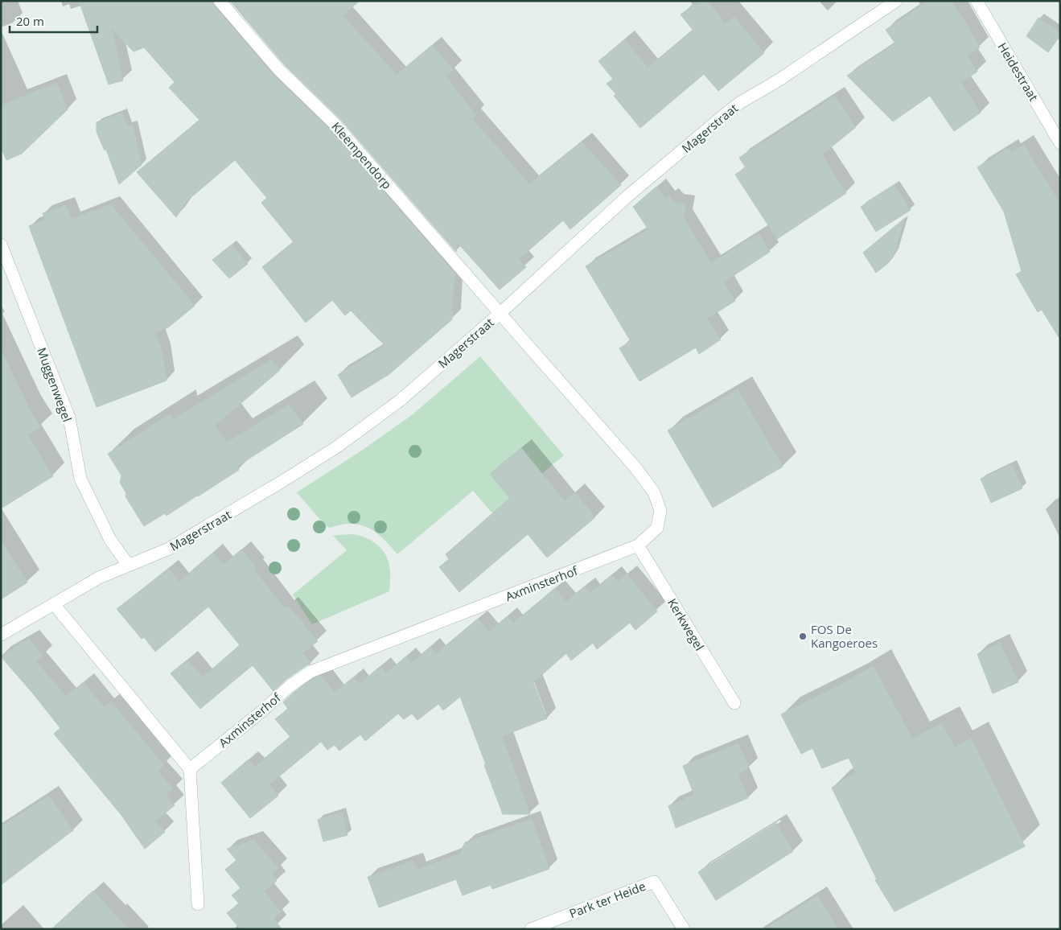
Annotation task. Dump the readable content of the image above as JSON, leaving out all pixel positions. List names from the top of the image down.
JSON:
{
  "streets": {
    "street": [
      "Heidestraat",
      "Magerstraat",
      "Kleempendorp",
      "Muggenwegel",
      "Axminsterhof",
      "Kerkwegel",
      "Park ter Heide"
    ]
  },
  "crossings": [
    ["Magerstraat", "Kleempendorp"],
    ["Magerstraat", "Muggenwegel"],
    ["Magerstraat", "Axminsterhof"],
    ["Kleempendorp", "Axminsterhof"],
    ["Axminsterhof", "Kerkwegel"]
  ],
  "places": ["FOS De Kangoeroes"],
  "scale_bar": "20 m"
}
